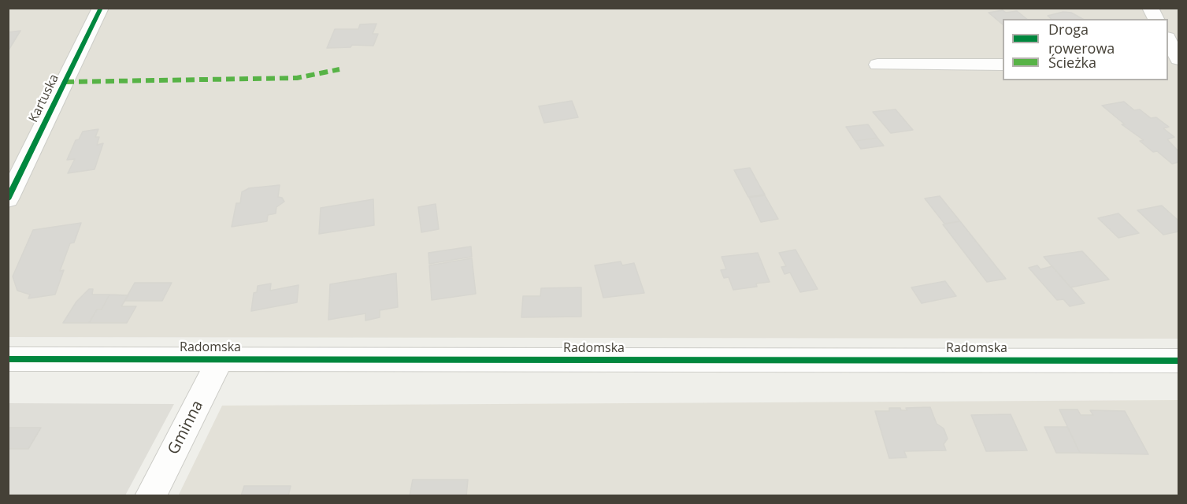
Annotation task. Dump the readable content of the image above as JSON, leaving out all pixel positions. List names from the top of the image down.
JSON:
{
  "streets": {
    "street": ["Kartuska", "Radomska", "Gminna"]
  },
  "crossings": [
    ["Radomska", "Gminna"]
  ],
  "legend": ["Droga rowerowa", "Ścieżka"]
}
